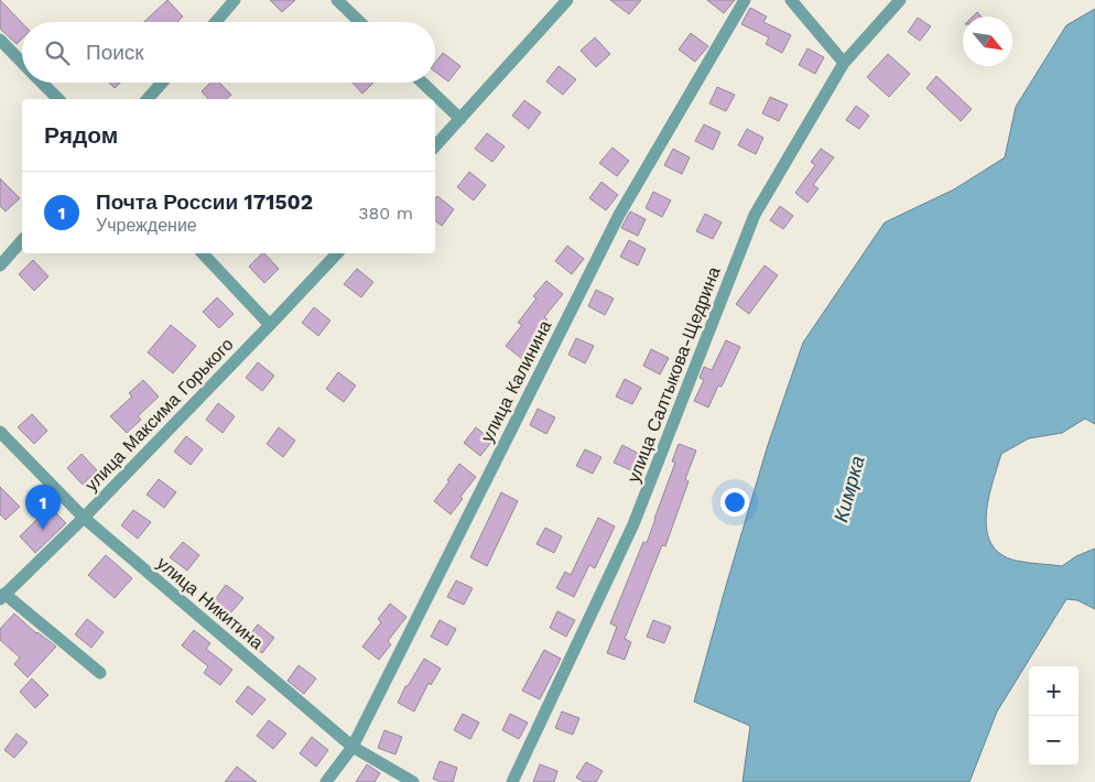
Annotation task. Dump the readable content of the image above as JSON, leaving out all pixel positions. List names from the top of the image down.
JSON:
{
  "streets": {
    "street": [
      "улица Салтыкова-Щедрина",
      "улица Калинина",
      "улица Максима Горького",
      "улица Никитина"
    ]
  },
  "crossings": [
    ["улица Калинина", "улица Никитина"],
    ["улица Максима Горького", "улица Никитина"]
  ],
  "water": ["Кимрка"],
  "north": "bottom right",
  "page": {
    "search": "Поиск",
    "heading": "Рядом",
    "list": [
      {
        "mark": "1",
        "name": "Почта России 171502",
        "note": "Учреждение",
        "value": "380 m"
      }
    ],
    "pins": "1",
    "map_buttons": ["+", "−"]
  }
}
